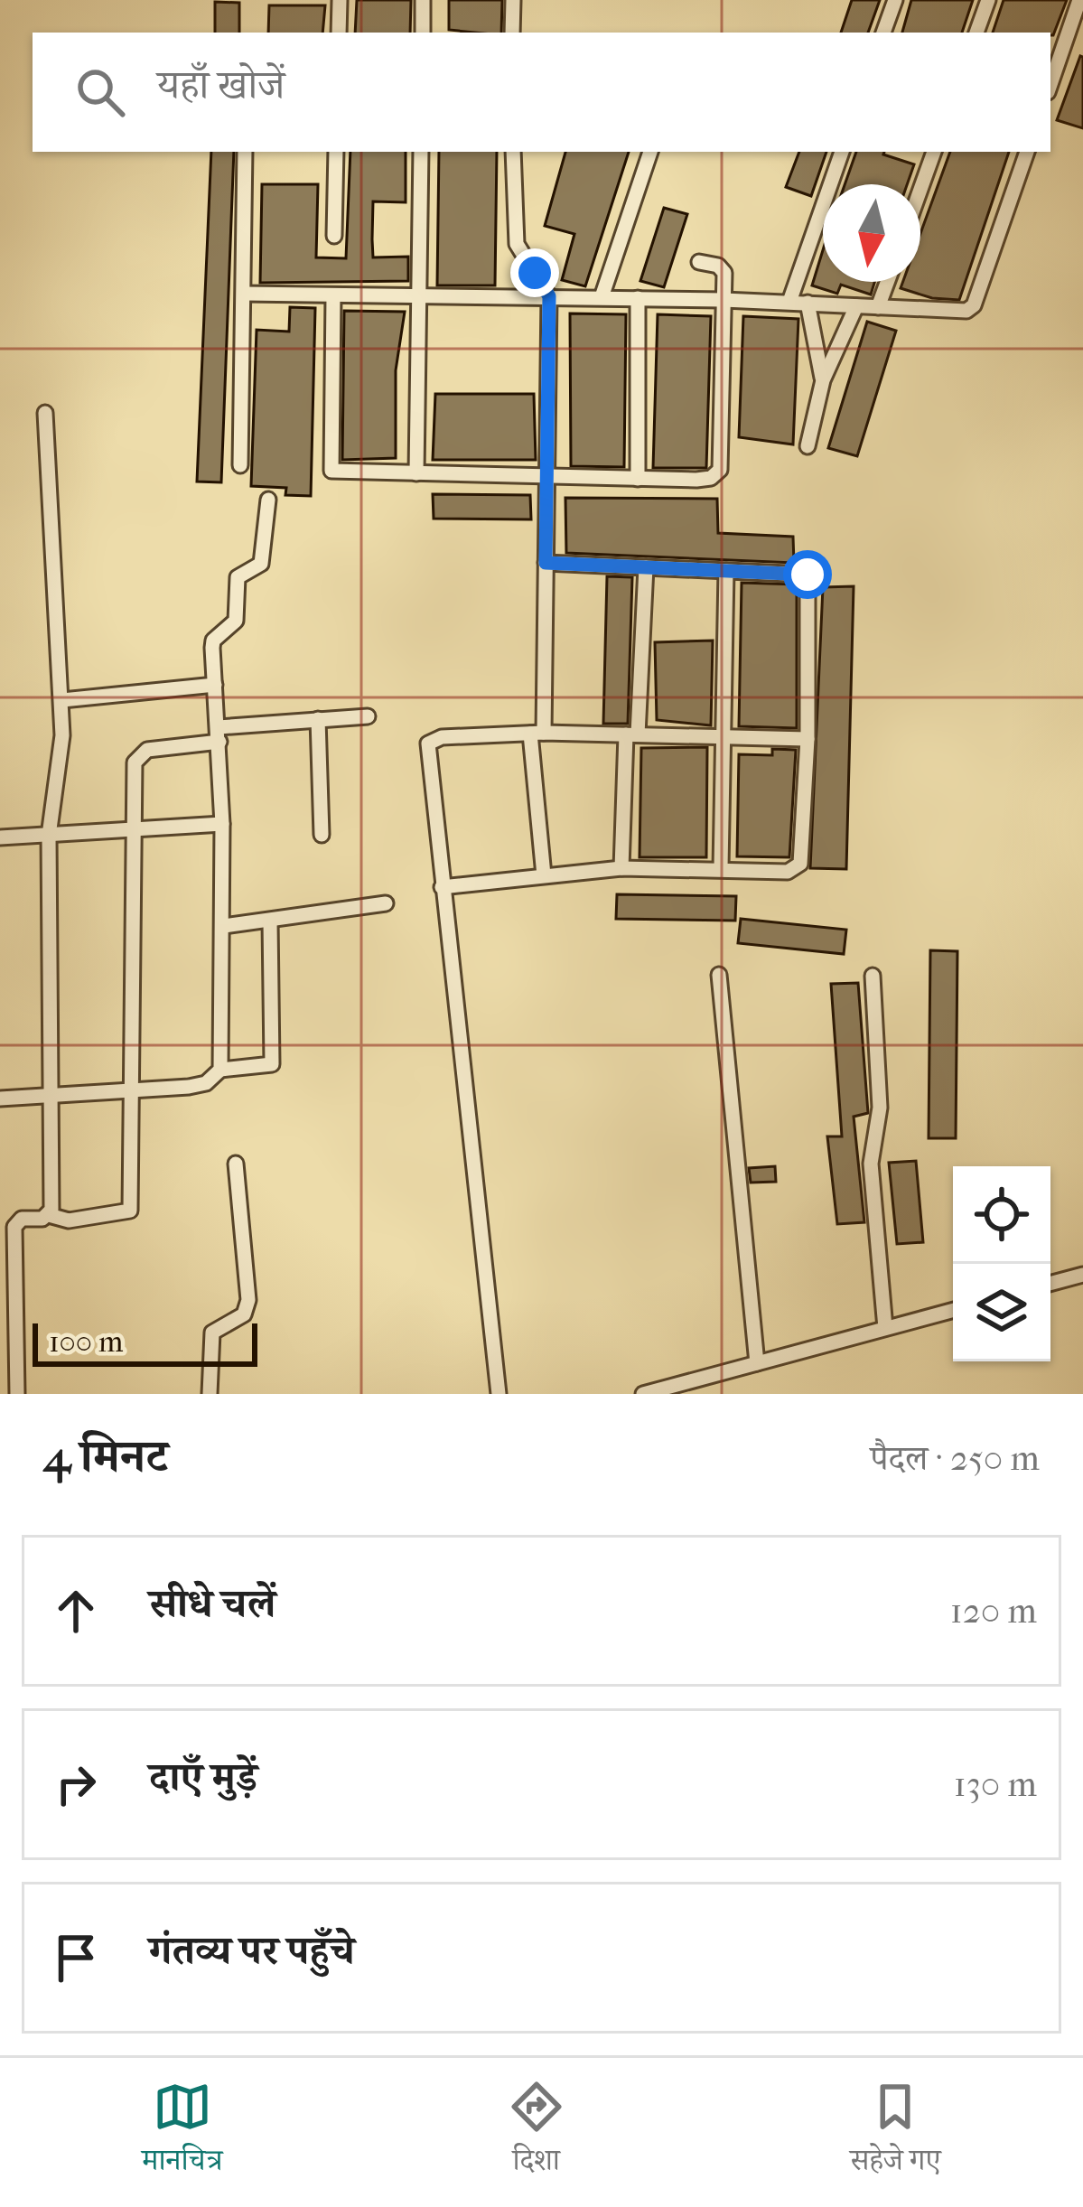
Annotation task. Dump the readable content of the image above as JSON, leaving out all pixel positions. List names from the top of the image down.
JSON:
{
  "scale_bar": "100 m",
  "north": "bottom",
  "page": {
    "search": "यहाँ खोजें",
    "scale": "100 m",
    "heading": ["4 मिनट", "पैदल · 250 m"],
    "list": [
      ["सीधे चलें", "120 m"],
      ["दाएँ मुड़ें", "130 m"],
      "गंतव्य पर पहुँचे"
    ],
    "nav": ["मानचित्र", "दिशा", "सहेजे गए"]
  }
}
